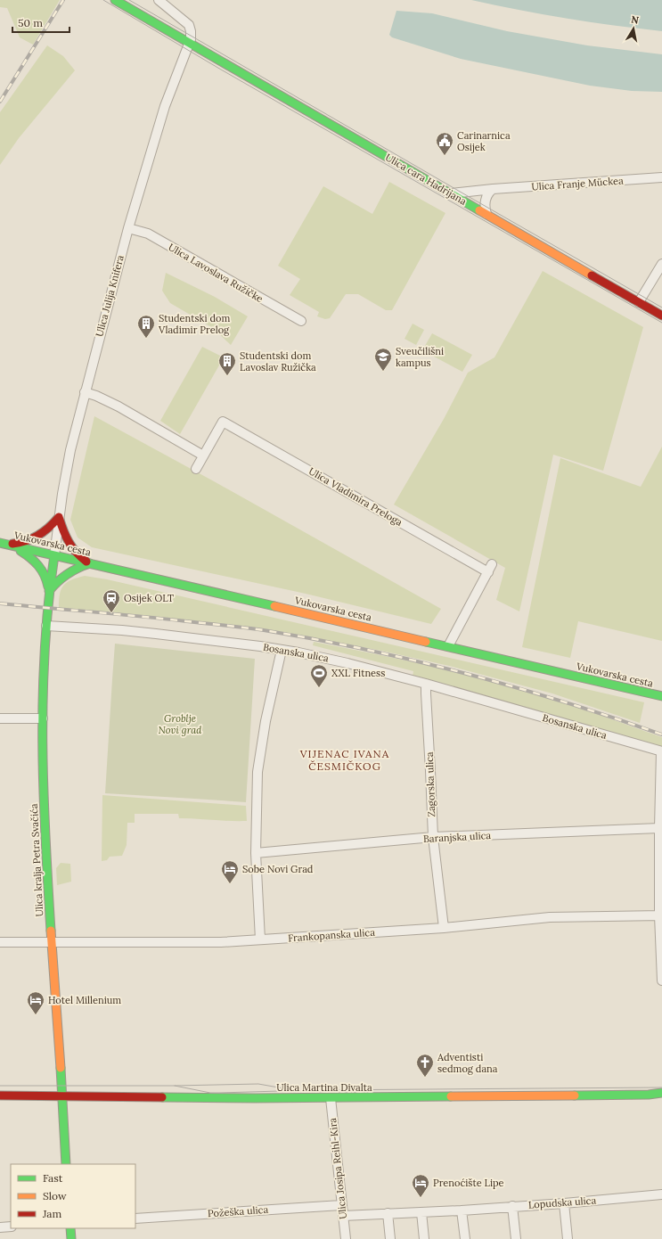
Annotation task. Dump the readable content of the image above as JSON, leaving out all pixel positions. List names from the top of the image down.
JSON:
{
  "streets": {
    "main road": [
      "Ulica cara Hadrijana",
      "Vukovarska cesta",
      "Ulica kralja Petra Svačića",
      "Ulica Martina Divalta"
    ],
    "street": [
      "Ulica Franje Mückea",
      "Ulica Lavoslava Ružičke",
      "Ulica Julija Knifera",
      "Ulica Vladimira Preloga",
      "Bosanska ulica",
      "Zagorska ulica",
      "Baranjska ulica",
      "Frankopanska ulica",
      "Ulica Josipa Reihl-Kira",
      "Lopudska ulica",
      "Požeška ulica"
    ]
  },
  "crossings": [
    ["Ulica cara Hadrijana", "Ulica Franje Mückea"],
    ["Ulica cara Hadrijana", "Ulica Julija Knifera"],
    ["Ulica Lavoslava Ružičke", "Ulica Julija Knifera"],
    ["Ulica Julija Knifera", "Vukovarska cesta"],
    ["Ulica Julija Knifera", "Ulica kralja Petra Svačića"],
    ["Ulica Vladimira Preloga", "Vukovarska cesta"],
    ["Vukovarska cesta", "Ulica kralja Petra Svačića"],
    ["Bosanska ulica", "Zagorska ulica"],
    ["Bosanska ulica", "Ulica kralja Petra Svačića"],
    ["Zagorska ulica", "Baranjska ulica"],
    ["Zagorska ulica", "Frankopanska ulica"],
    ["Ulica kralja Petra Svačića", "Frankopanska ulica"],
    ["Ulica kralja Petra Svačića", "Ulica Martina Divalta"],
    ["Ulica Martina Divalta", "Ulica Josipa Reihl-Kira"],
    ["Ulica Josipa Reihl-Kira", "Lopudska ulica"],
    ["Ulica Josipa Reihl-Kira", "Požeška ulica"]
  ],
  "districts": ["VIJENAC IVANA ČESMIČKOG"],
  "parks": ["Groblje Novi grad"],
  "places": {
    "public building": ["Carinarnica Osijek"],
    "building": ["Studentski dom Vladimir Prelog", "Studentski dom Lavoslav Ružička"],
    "school or university": ["Sveučilišni kampus"],
    "station": ["Osijek OLT"],
    "sports": ["XXL Fitness"],
    "hotel": ["Sobe Novi Grad", "Hotel Millenium", "Prenoćište Lipe"],
    "church": ["Adventisti sedmog dana"]
  },
  "legend": ["Fast", "Slow", "Jam"],
  "scale_bar": "50 m",
  "north": "top"
}
